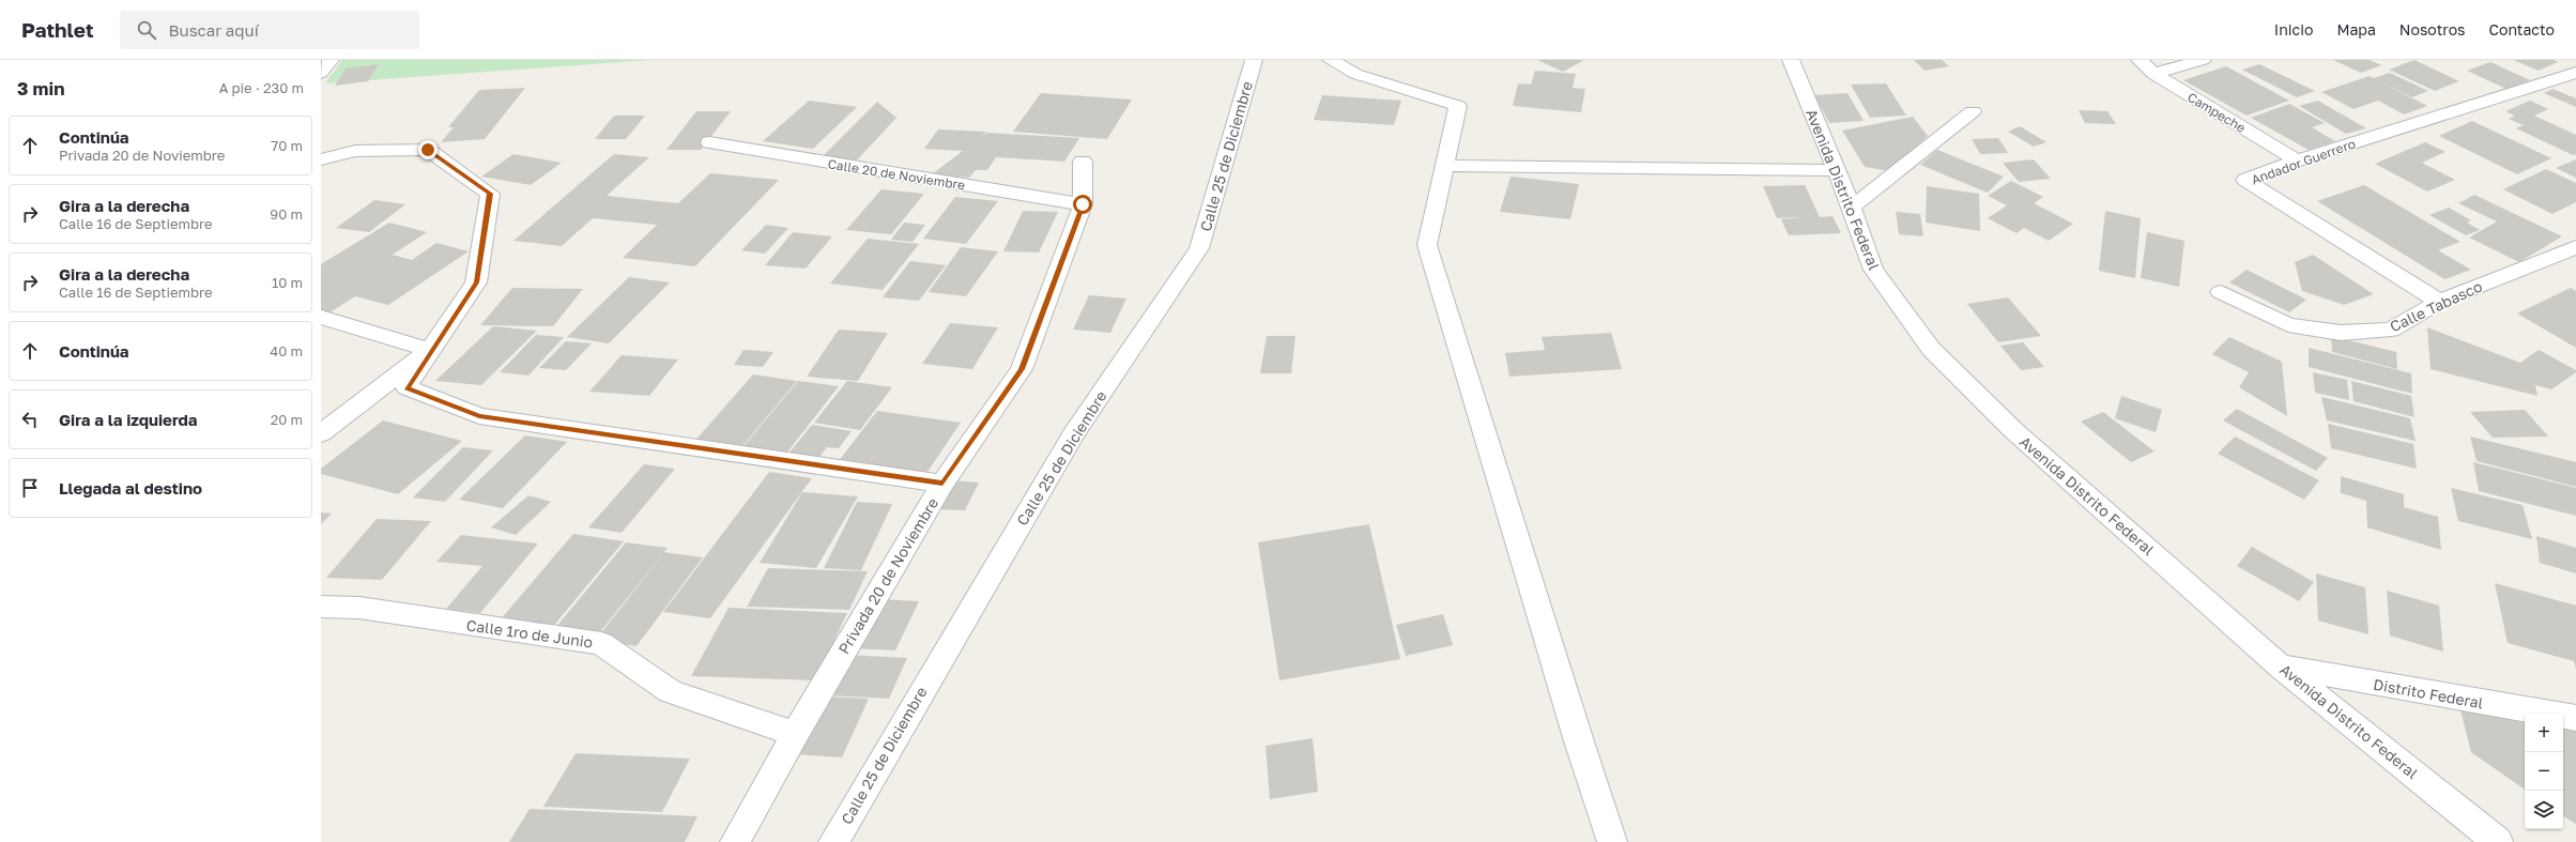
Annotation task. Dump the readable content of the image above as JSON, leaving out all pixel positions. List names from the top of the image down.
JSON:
{
  "streets": {
    "street": [
      "Campeche",
      "Calle 25 de Diciembre",
      "Andador Guerrero",
      "Calle 20 de Noviembre",
      "Avenida Distrito Federal",
      "Calle Tabasco",
      "Privada 20 de Noviembre",
      "Calle 1ro de Junio",
      "Distrito Federal"
    ]
  },
  "crossings": [
    ["Campeche", "Andador Guerrero"],
    ["Andador Guerrero", "Calle Tabasco"],
    ["Calle 20 de Noviembre", "Privada 20 de Noviembre"],
    ["Avenida Distrito Federal", "Distrito Federal"],
    ["Privada 20 de Noviembre", "Calle 1ro de Junio"]
  ],
  "page": {
    "header": "Pathlet",
    "search": "Buscar aquí",
    "nav": [
      "Inicio",
      "Mapa",
      "Nosotros",
      "Contacto"
    ],
    "heading": ["3 min", "A pie · 230 m"],
    "list": [
      ["Continúa", "Privada 20 de Noviembre", "70 m"],
      ["Gira a la derecha", "Calle 16 de Septiembre", "90 m"],
      ["Gira a la derecha", "Calle 16 de Septiembre", "10 m"],
      ["Continúa", "40 m"],
      ["Gira a la izquierda", "20 m"],
      "Llegada al destino"
    ],
    "map_buttons": ["+", "−"]
  }
}
